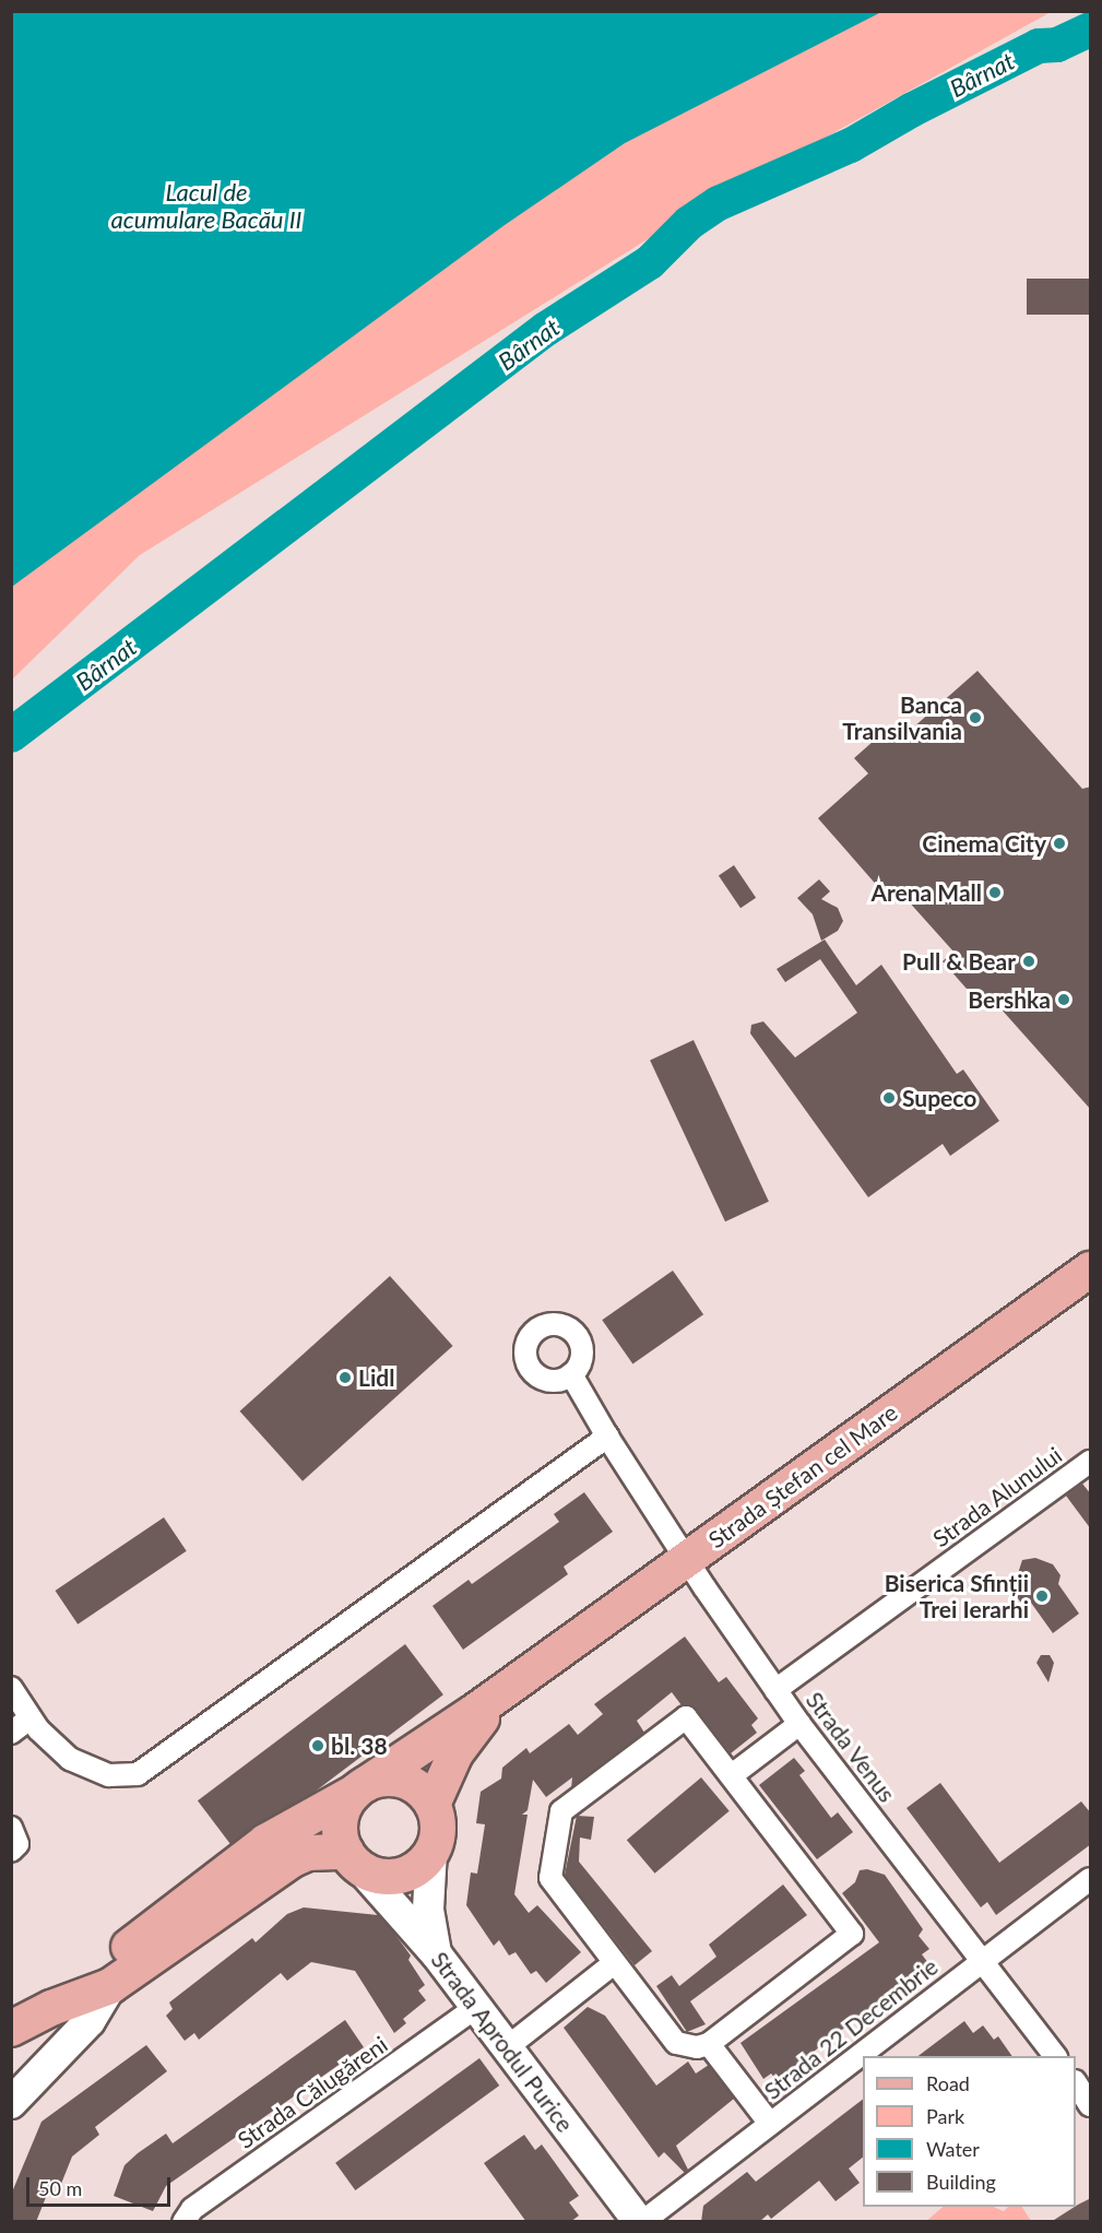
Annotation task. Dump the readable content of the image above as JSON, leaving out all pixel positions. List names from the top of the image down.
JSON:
{
  "streets": {
    "main road": ["Strada Ștefan cel Mare"],
    "street": [
      "Strada Alunului",
      "Strada Venus",
      "Strada 22 Decembrie",
      "Strada Aprodul Purice",
      "Strada Călugăreni"
    ]
  },
  "crossings": [
    ["Strada Ștefan cel Mare", "Strada Venus"],
    ["Strada Alunului", "Strada Venus"],
    ["Strada Venus", "Strada 22 Decembrie"],
    ["Strada 22 Decembrie", "Strada Aprodul Purice"],
    ["Strada Aprodul Purice", "Strada Călugăreni"]
  ],
  "water": ["Bârnat", "Lacul de acumulare Bacău II"],
  "places": [
    "Banca Transilvania",
    "Cinema City",
    "Arena Mall",
    "Pull & Bear",
    "Bershka",
    "Supeco",
    "Lidl",
    "Biserica Sfinții Trei Ierarhi",
    "bl. 38"
  ],
  "legend": [
    "Road",
    "Park",
    "Water",
    "Building"
  ],
  "scale_bar": "50 m"
}
